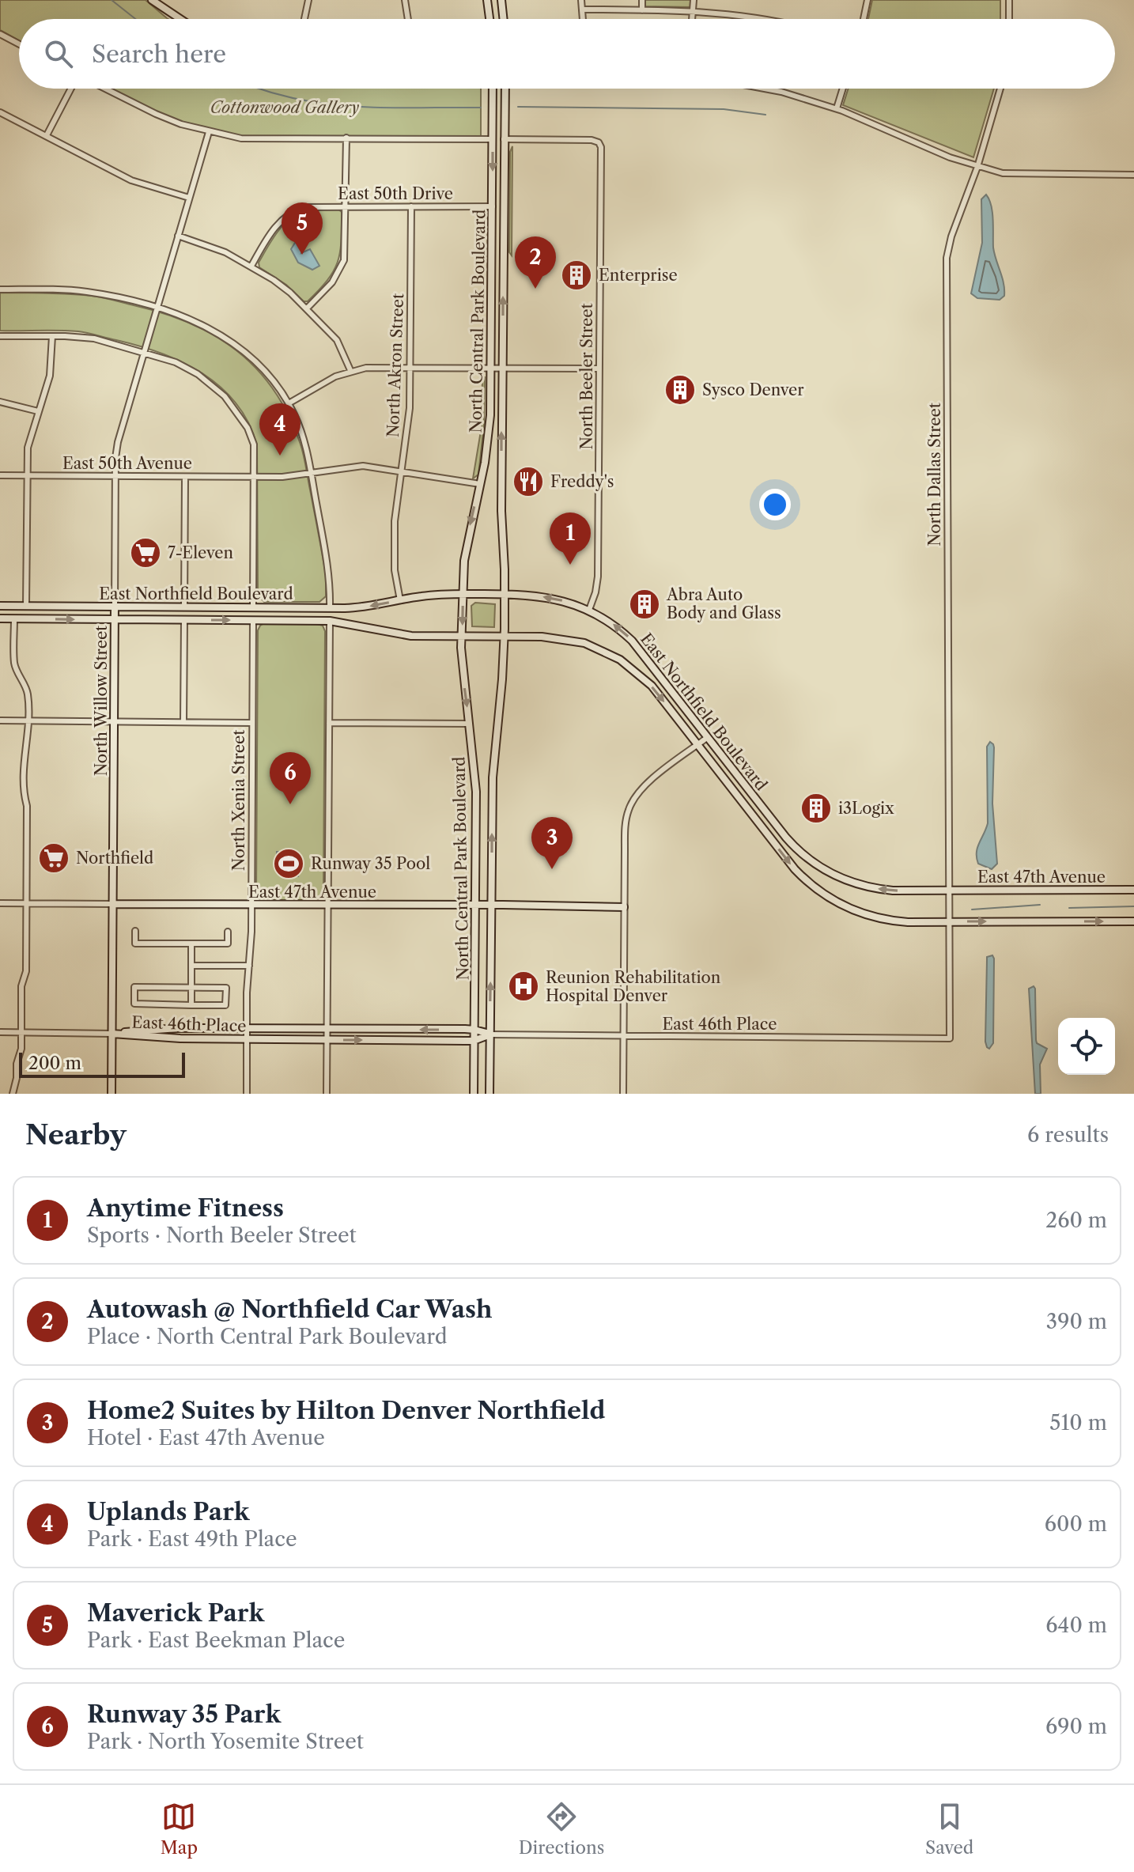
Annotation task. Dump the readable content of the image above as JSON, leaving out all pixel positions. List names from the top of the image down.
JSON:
{
  "streets": {
    "main road": [
      "North Central Park Boulevard",
      "East Northfield Boulevard",
      "North Willow Street",
      "East 47th Avenue",
      "East 46th Place"
    ],
    "street": [
      "East 50th Drive",
      "North Akron Street",
      "North Beeler Street",
      "East 50th Avenue",
      "North Dallas Street",
      "North Xenia Street"
    ]
  },
  "crossings": [
    ["East 50th Drive", "North Central Park Boulevard"],
    ["East 50th Drive", "North Akron Street"],
    ["North Central Park Boulevard", "North Beeler Street"],
    ["North Central Park Boulevard", "East 50th Avenue"],
    ["North Central Park Boulevard", "East Northfield Boulevard"],
    ["North Central Park Boulevard", "East 47th Avenue"],
    ["North Central Park Boulevard", "East 46th Place"],
    ["North Akron Street", "East 50th Avenue"],
    ["North Akron Street", "East Northfield Boulevard"],
    ["North Beeler Street", "East Northfield Boulevard"],
    ["East 50th Avenue", "North Willow Street"],
    ["North Dallas Street", "East Northfield Boulevard"],
    ["North Dallas Street", "East 47th Avenue"],
    ["East Northfield Boulevard", "North Willow Street"],
    ["East Northfield Boulevard", "North Xenia Street"],
    ["East Northfield Boulevard", "East 47th Avenue"],
    ["East Northfield Boulevard", "East 46th Place"],
    ["North Willow Street", "East 47th Avenue"],
    ["North Willow Street", "East 46th Place"],
    ["North Xenia Street", "East 47th Avenue"],
    ["North Xenia Street", "East 46th Place"]
  ],
  "parks": ["Cottonwood Gallery"],
  "places": {
    "building": [
      "Enterprise",
      "Sysco Denver",
      "Abra Auto Body and Glass",
      "i3Logix"
    ],
    "restaurant": ["Freddy's"],
    "supermarket": ["7-Eleven", "Northfield"],
    "sports": ["Runway 35 Pool"],
    "hospital": ["Reunion Rehabilitation Hospital Denver"]
  },
  "scale_bar": "200 m",
  "page": {
    "search": "Search here",
    "pins": [
      "5",
      "2",
      "4",
      "1",
      "6",
      "3"
    ],
    "scale": "200 m",
    "heading": ["Nearby", "6 results"],
    "list": [
      {
        "mark": "1",
        "name": "Anytime Fitness",
        "note": "Sports · North Beeler Street",
        "value": "260 m"
      },
      {
        "mark": "2",
        "name": "Autowash @ Northfield Car Wash",
        "note": "Place · North Central Park Boulevard",
        "value": "390 m"
      },
      {
        "mark": "3",
        "name": "Home2 Suites by Hilton Denver Northfield",
        "note": "Hotel · East 47th Avenue",
        "value": "510 m"
      },
      {
        "mark": "4",
        "name": "Uplands Park",
        "note": "Park · East 49th Place",
        "value": "600 m"
      },
      {
        "mark": "5",
        "name": "Maverick Park",
        "note": "Park · East Beekman Place",
        "value": "640 m"
      },
      {
        "mark": "6",
        "name": "Runway 35 Park",
        "note": "Park · North Yosemite Street",
        "value": "690 m"
      }
    ],
    "nav": ["Map", "Directions", "Saved"]
  }
}
